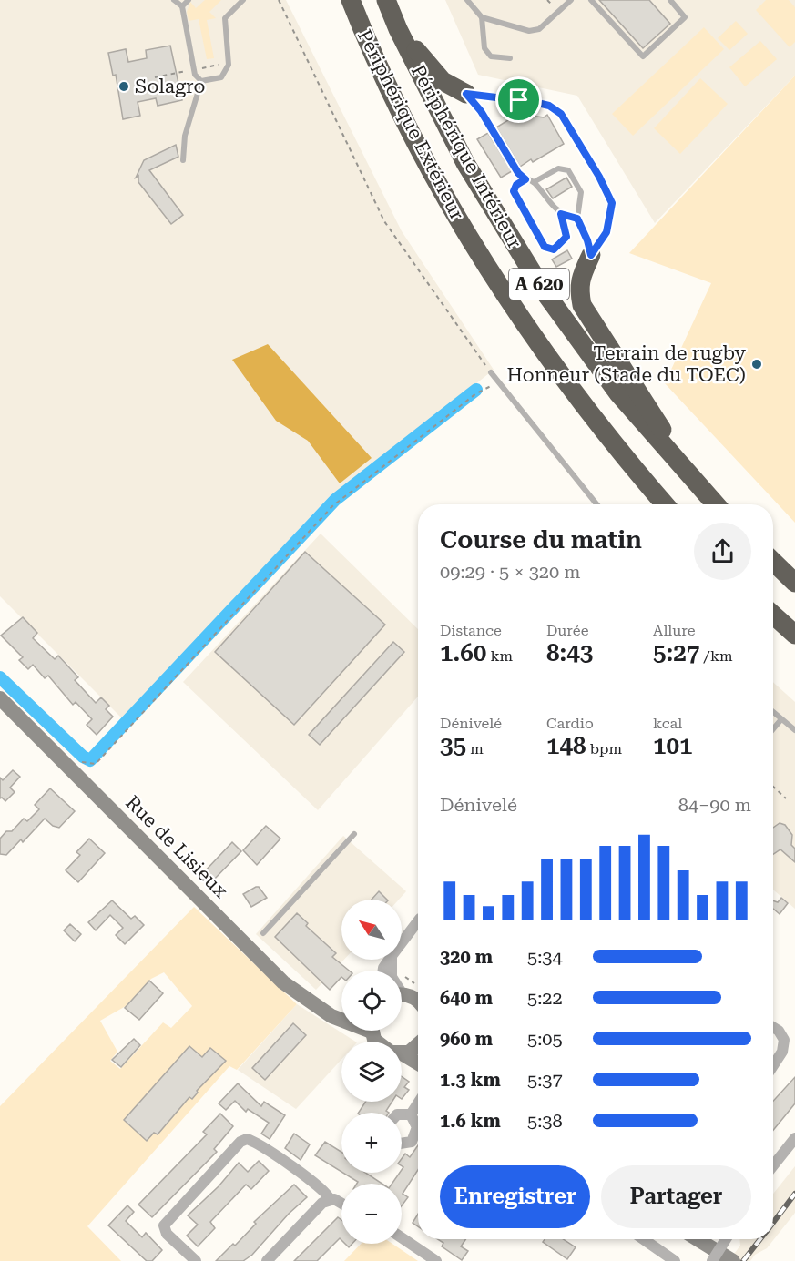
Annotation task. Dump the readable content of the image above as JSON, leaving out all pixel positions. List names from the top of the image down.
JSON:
{
  "streets": {
    "highway": ["Périphérique Extérieur", "Périphérique Intérieur", "A 620"],
    "street": ["Rue de Lisieux"]
  },
  "places": ["Solagro", "Terrain de rugby Honneur (Stade du TOEC)"],
  "north": "top left",
  "page": {
    "heading": ["Course du matin", "09:29 · 5 × 320 m"],
    "stats": [
      ["Distance", "1.60 km"],
      ["Durée", "8:43"],
      ["Allure", "5:27 /km"],
      ["Dénivelé", "35 m"],
      ["Cardio", "148 bpm"],
      ["kcal", "101"]
    ],
    "chart": ["Dénivelé", "84–90 m"],
    "map_buttons": ["+", "−"],
    "list": [
      {
        "name": "320 m",
        "note": "5:34"
      },
      {
        "name": "640 m",
        "note": "5:22"
      },
      {
        "name": "960 m",
        "note": "5:05"
      },
      {
        "name": "1.3 km",
        "note": "5:37"
      },
      {
        "name": "1.6 km",
        "note": "5:38"
      }
    ],
    "buttons": ["Enregistrer", "Partager"]
  }
}
